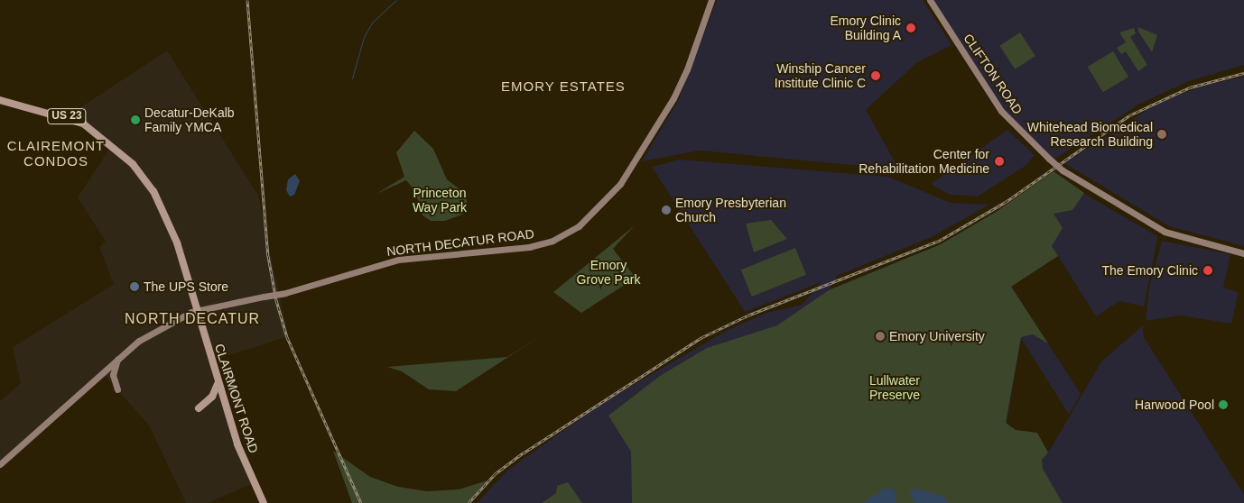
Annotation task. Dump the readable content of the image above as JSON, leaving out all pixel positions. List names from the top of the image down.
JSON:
{
  "streets": {
    "main road": [
      "CLIFTON ROAD",
      "US 23",
      "NORTH DECATUR ROAD",
      "CLAIRMONT ROAD"
    ]
  },
  "crossings": [
    ["NORTH DECATUR ROAD", "CLAIRMONT ROAD"]
  ],
  "districts": ["EMORY ESTATES", "CLAIREMONT CONDOS", "NORTH DECATUR"],
  "parks": ["Princeton Way Park", "Emory Grove Park", "Lullwater Preserve"],
  "places": [
    "Emory Clinic Building A",
    "Winship Cancer Institute Clinic C",
    "Decatur-DeKalb Family YMCA",
    "Whitehead Biomedical Research Building",
    "Center for Rehabilitation Medicine",
    "Emory Presbyterian Church",
    "The Emory Clinic",
    "The UPS Store",
    "Emory University",
    "Harwood Pool"
  ]
}
